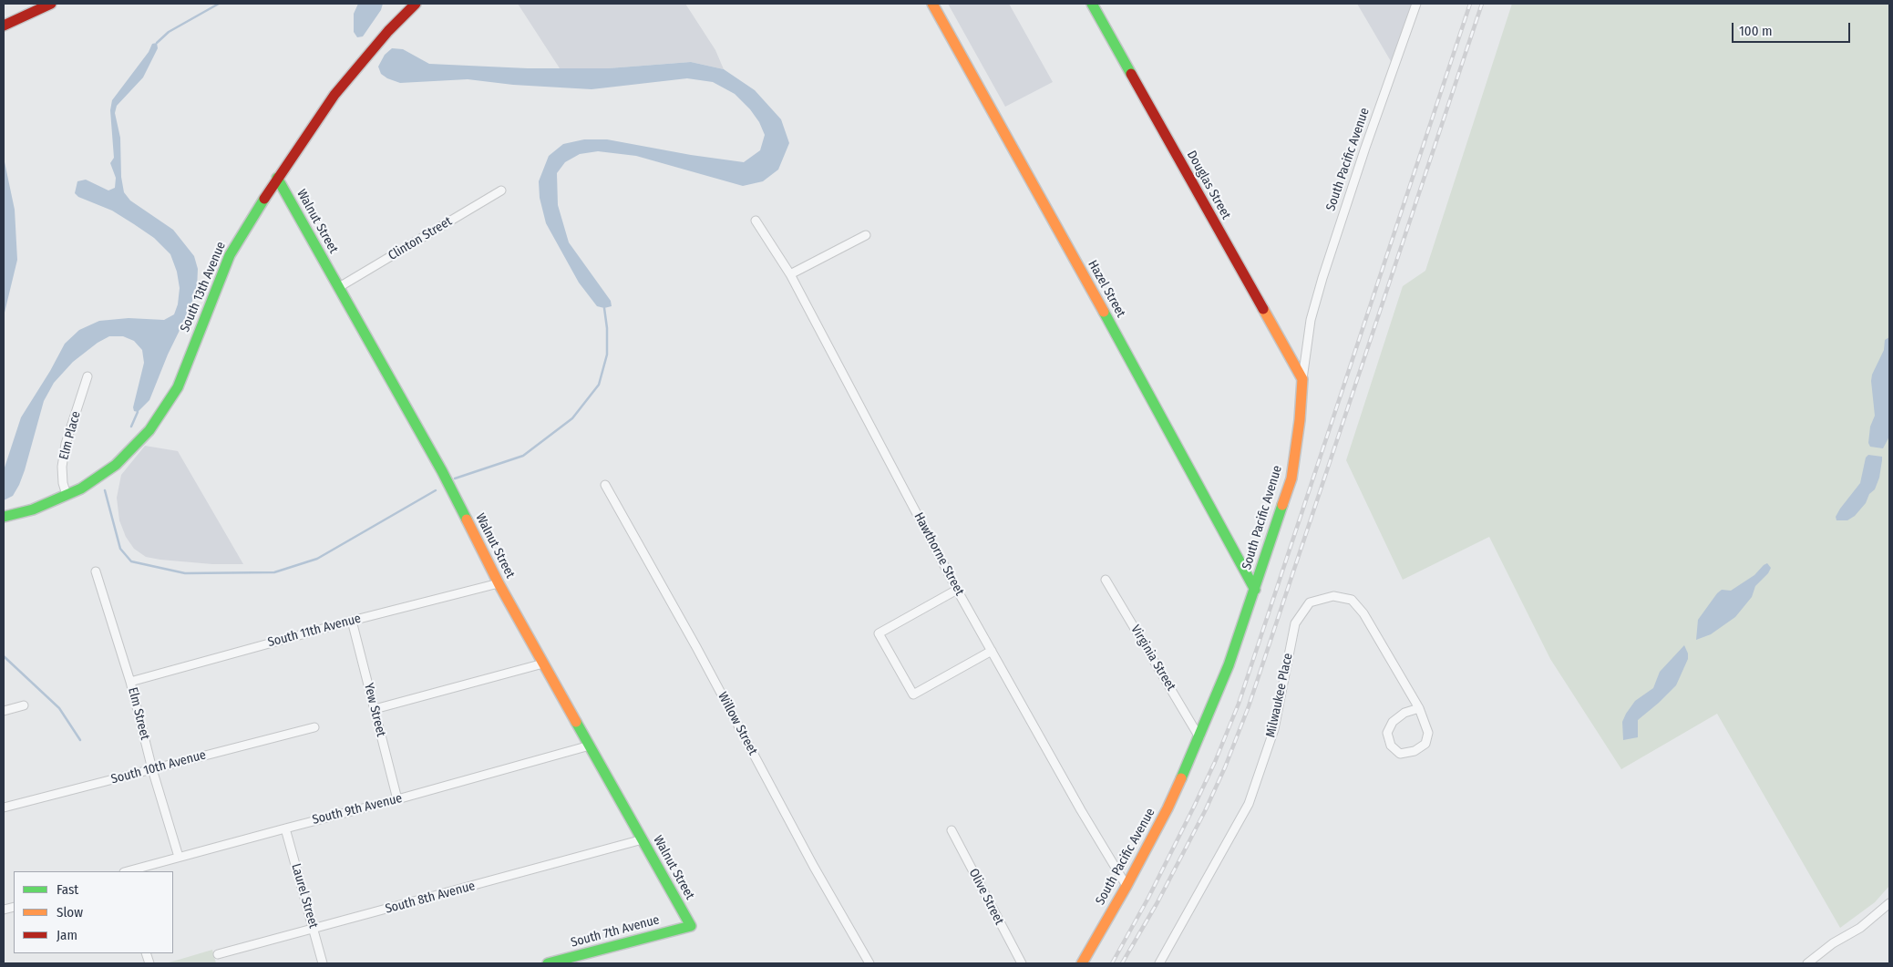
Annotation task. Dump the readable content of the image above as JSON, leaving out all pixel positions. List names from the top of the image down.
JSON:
{
  "streets": {
    "main road": [
      "South Pacific Avenue",
      "Douglas Street",
      "Walnut Street",
      "South 13th Avenue",
      "Hazel Street",
      "South 7th Avenue"
    ],
    "street": [
      "Clinton Street",
      "Elm Place",
      "Hawthorne Street",
      "South 11th Avenue",
      "Virginia Street",
      "Milwaukee Place",
      "Yew Street",
      "Elm Street",
      "Willow Street",
      "South 10th Avenue",
      "South 9th Avenue",
      "Laurel Street",
      "Olive Street",
      "South 8th Avenue"
    ]
  },
  "crossings": [
    ["South Pacific Avenue", "Douglas Street"],
    ["South Pacific Avenue", "Hazel Street"],
    ["South Pacific Avenue", "Hawthorne Street"],
    ["South Pacific Avenue", "Virginia Street"],
    ["Walnut Street", "Clinton Street"],
    ["Walnut Street", "South 13th Avenue"],
    ["Walnut Street", "South 11th Avenue"],
    ["Walnut Street", "South 9th Avenue"],
    ["Walnut Street", "South 8th Avenue"],
    ["Walnut Street", "South 7th Avenue"],
    ["South 13th Avenue", "Elm Place"],
    ["South 11th Avenue", "Yew Street"],
    ["South 11th Avenue", "Elm Street"],
    ["Yew Street", "South 9th Avenue"],
    ["Elm Street", "South 10th Avenue"],
    ["Elm Street", "South 9th Avenue"],
    ["South 9th Avenue", "Laurel Street"],
    ["Laurel Street", "South 8th Avenue"]
  ],
  "legend": ["Fast", "Slow", "Jam"],
  "scale_bar": "100 m"
}
